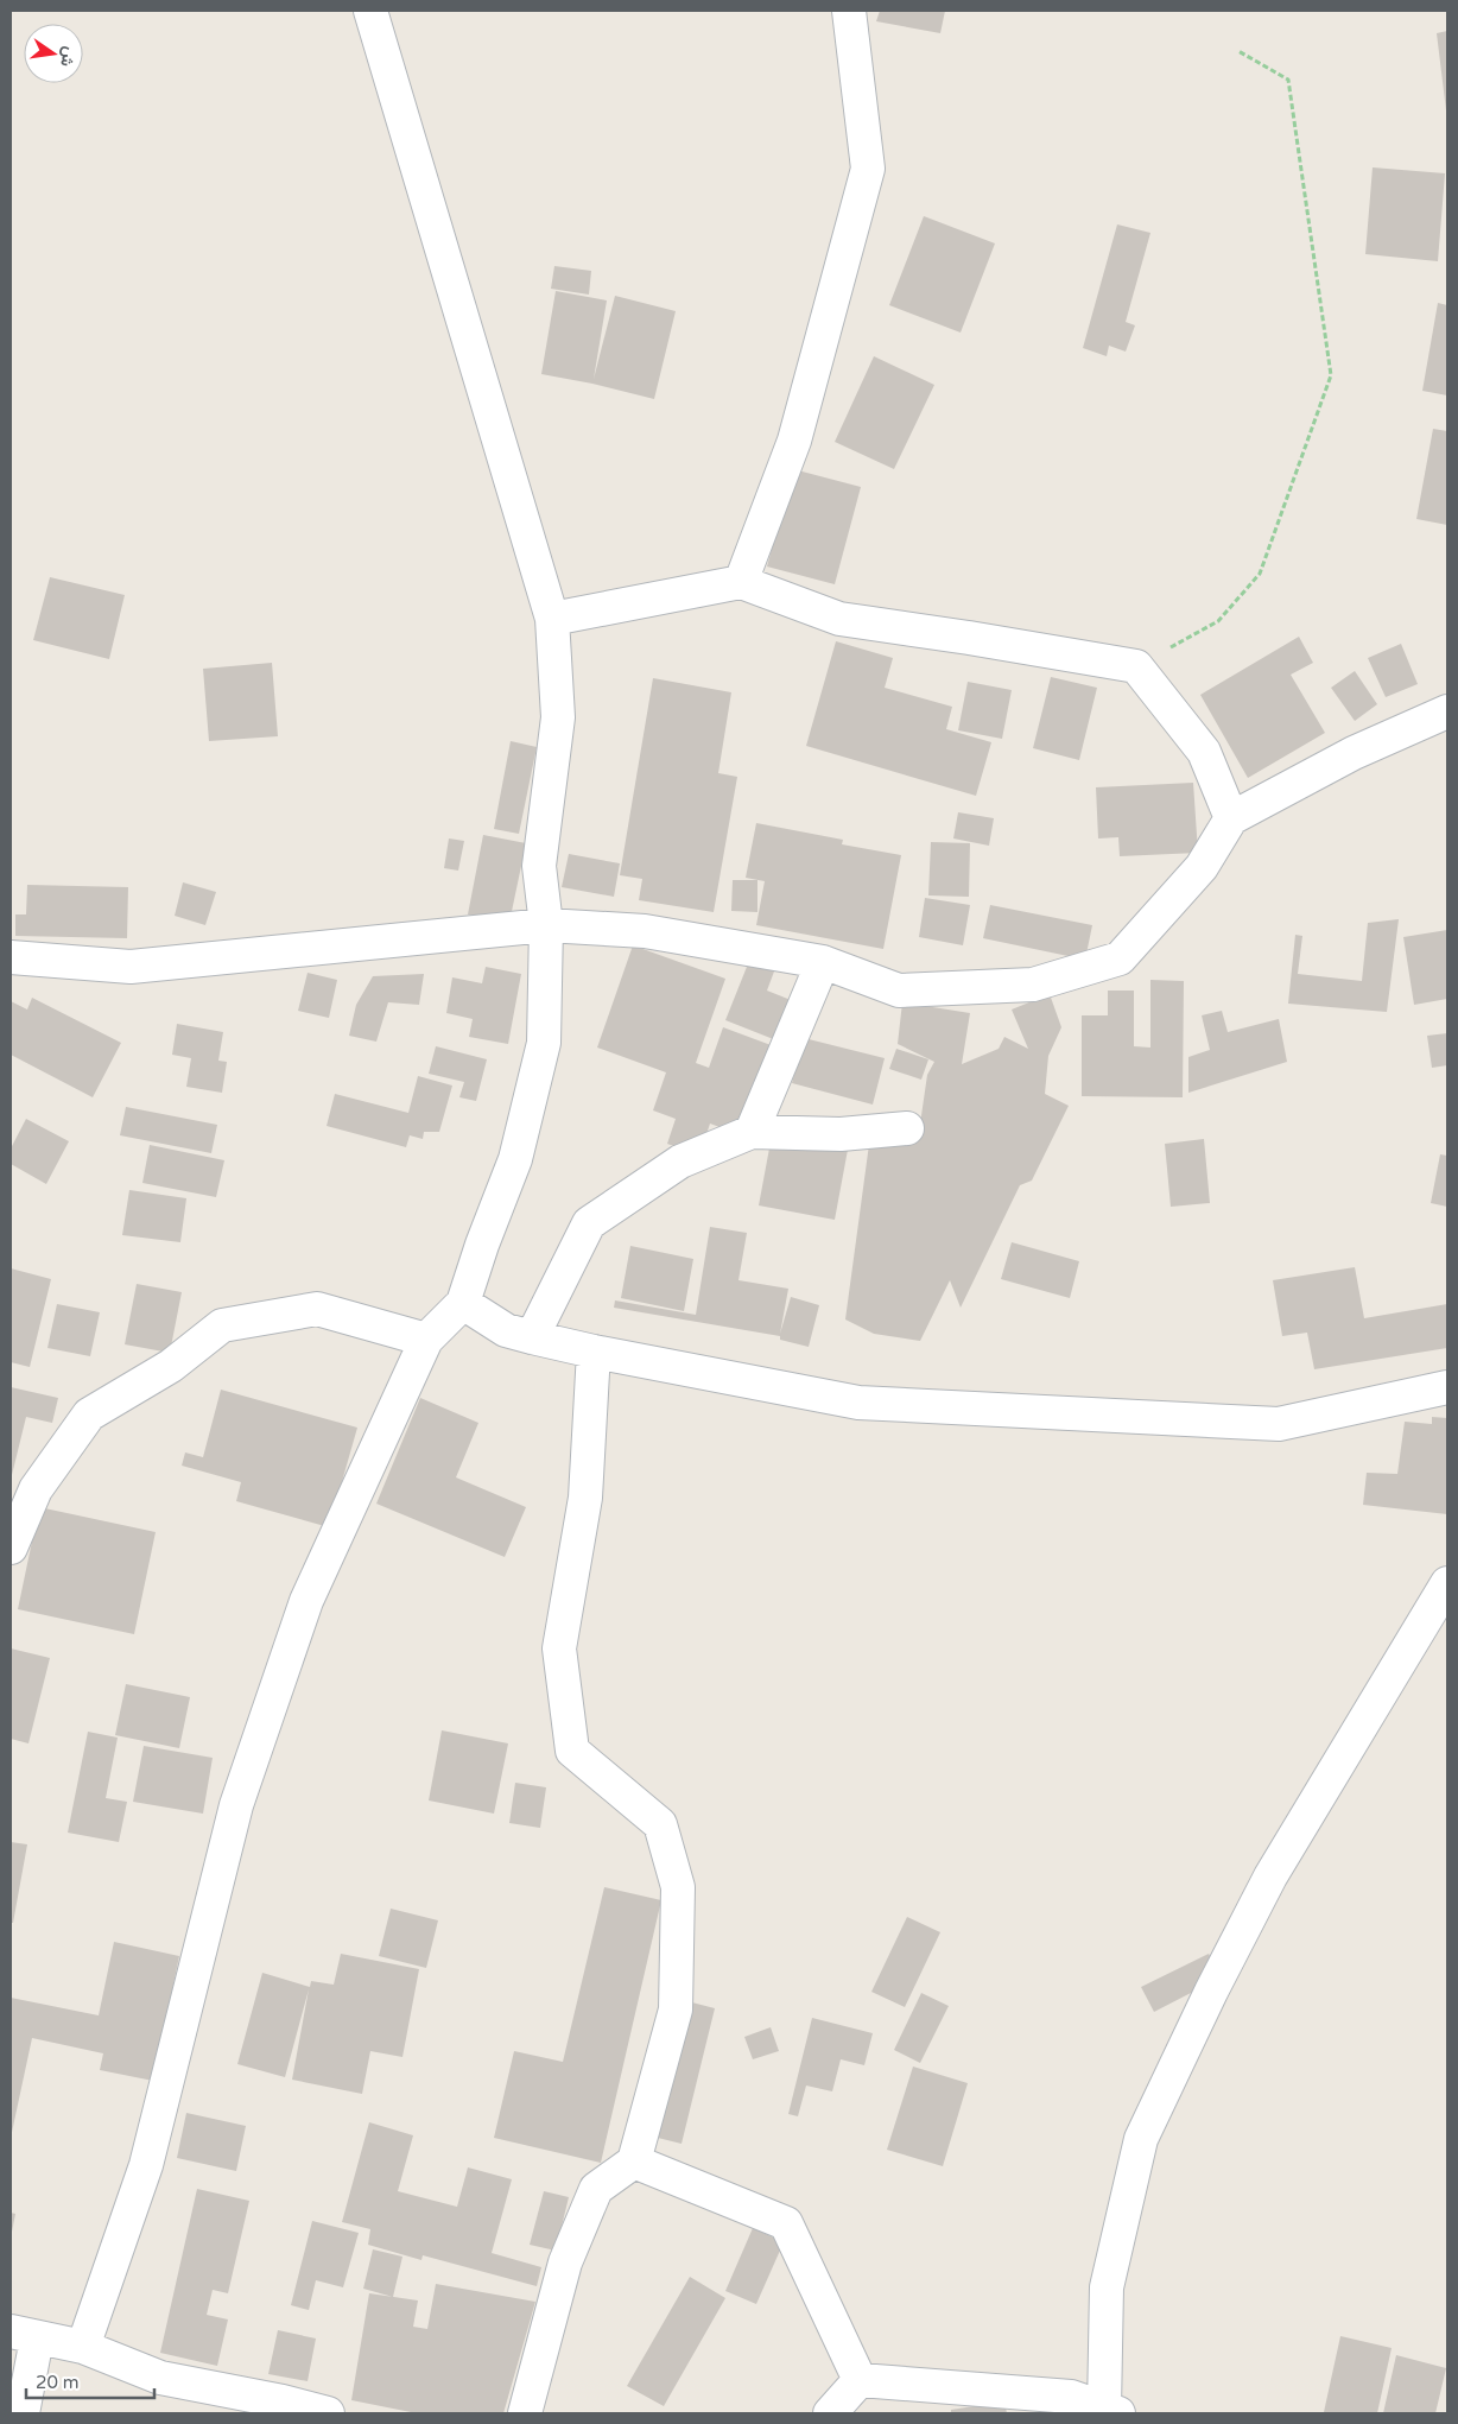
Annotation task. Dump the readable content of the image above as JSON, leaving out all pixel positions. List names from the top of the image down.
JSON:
{
  "scale_bar": "20 m",
  "north": "right"
}
